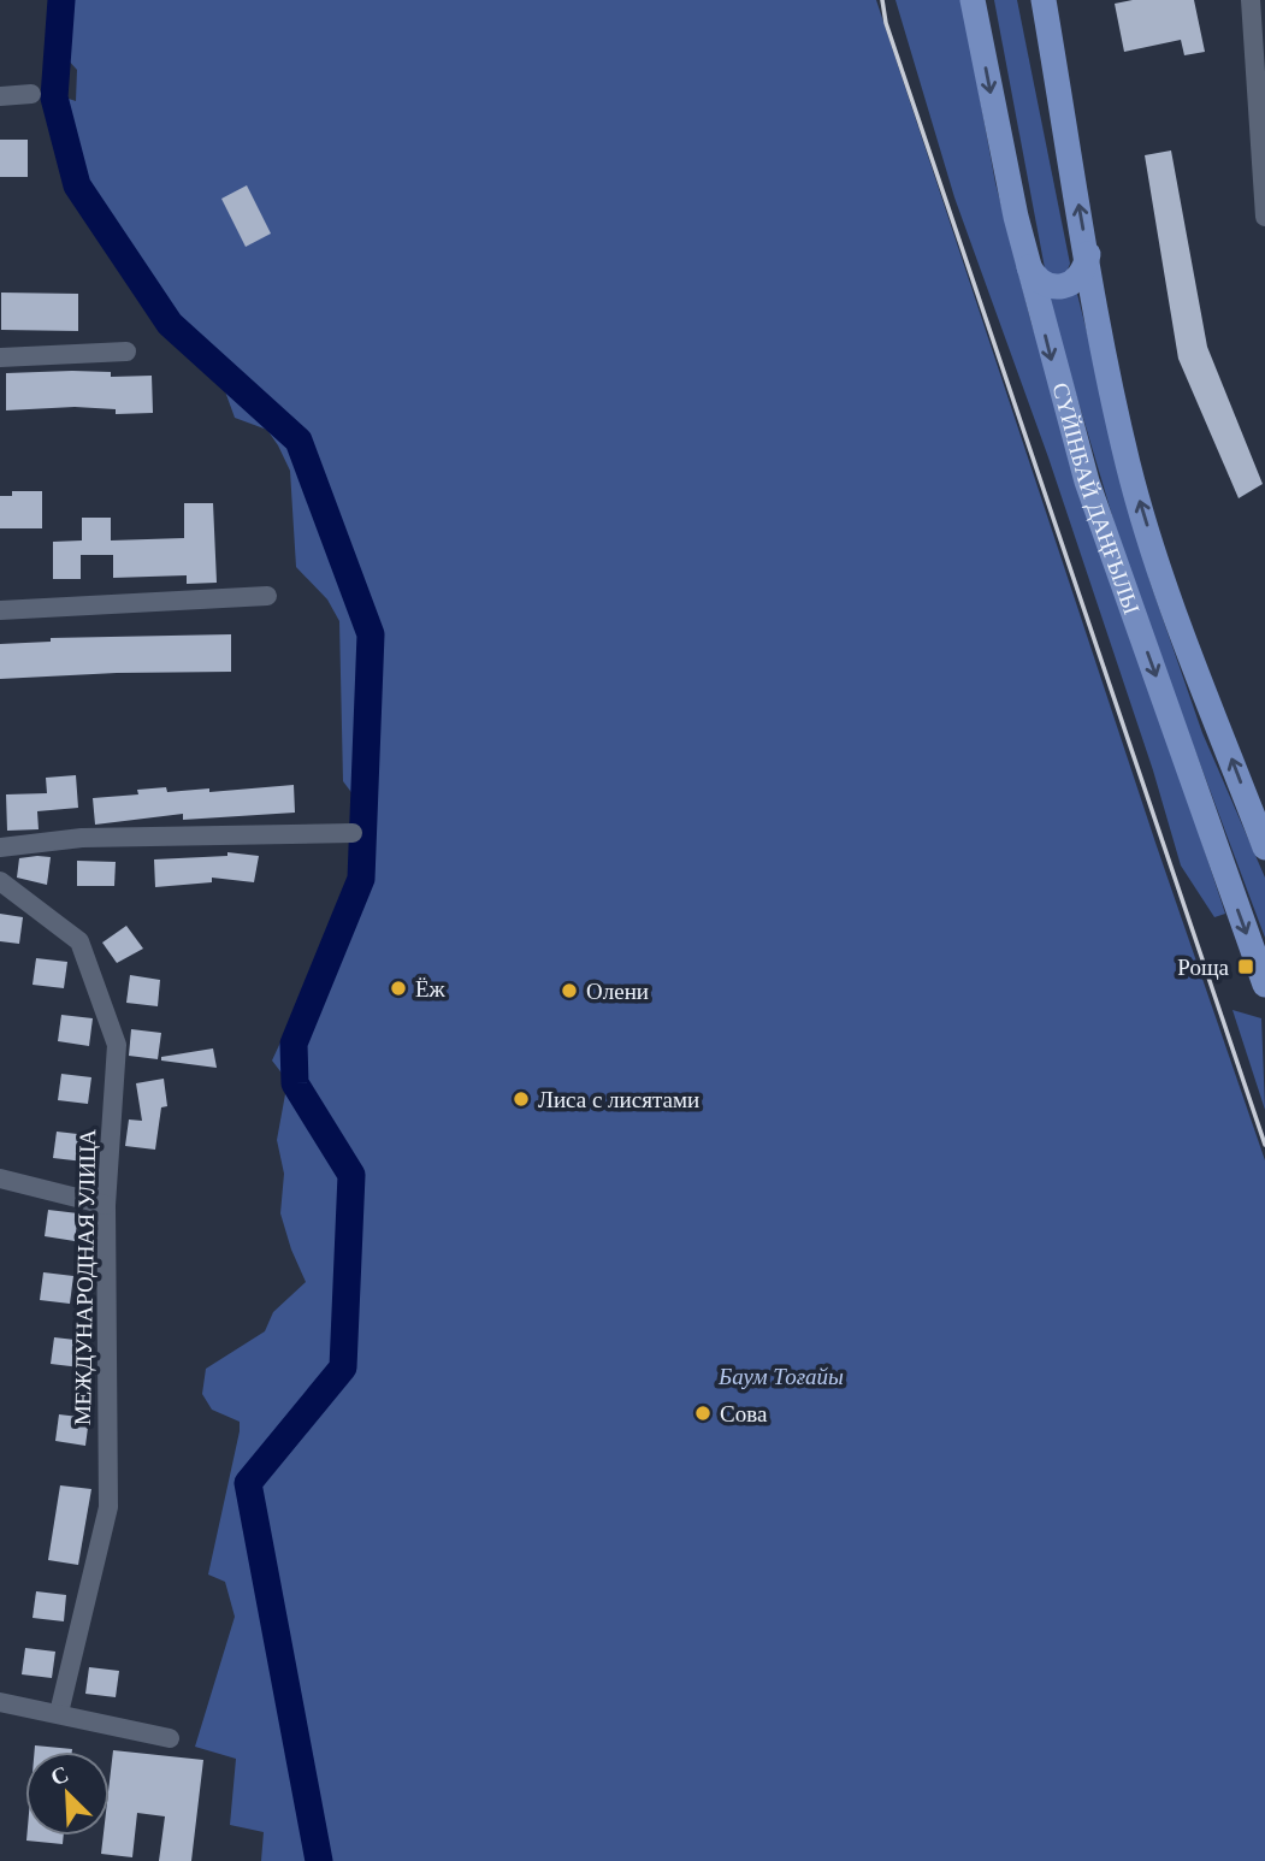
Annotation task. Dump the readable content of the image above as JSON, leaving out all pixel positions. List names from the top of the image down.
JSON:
{
  "streets": {
    "main road": ["СҮЙІНБАЙ ДАҢҒЫЛЫ"],
    "street": ["МЕЖДУНАРОДНАЯ УЛИЦА"]
  },
  "parks": ["Баум Тоғайы"],
  "places": {
    "transit": ["Роща"],
    "other": [
      "Ёж",
      "Олени",
      "Лиса с лисятами",
      "Сова"
    ]
  },
  "north": "top left"
}
